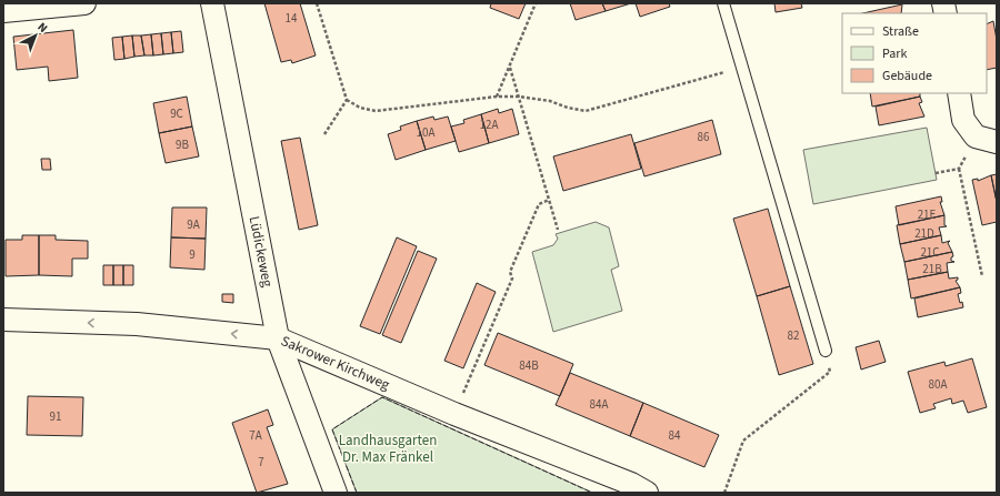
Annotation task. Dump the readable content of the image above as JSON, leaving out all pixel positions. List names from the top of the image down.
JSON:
{
  "streets": {
    "street": ["Lüdickeweg", "Sakrower Kirchweg"]
  },
  "crossings": [
    ["Lüdickeweg", "Sakrower Kirchweg"]
  ],
  "one_way": ["Sakrower Kirchweg"],
  "parks": ["Landhausgarten Dr. Max Fränkel"],
  "house_numbers": [
    "14",
    "9C",
    "12A",
    "10A",
    "86",
    "9B",
    "21E",
    "9A",
    "21D",
    "21C",
    "9",
    "21B",
    "82",
    "84B",
    "80A",
    "84A",
    "91",
    "7A",
    "84",
    "7"
  ],
  "legend": ["Straße", "Park", "Gebäude"],
  "north": "top right"
}
